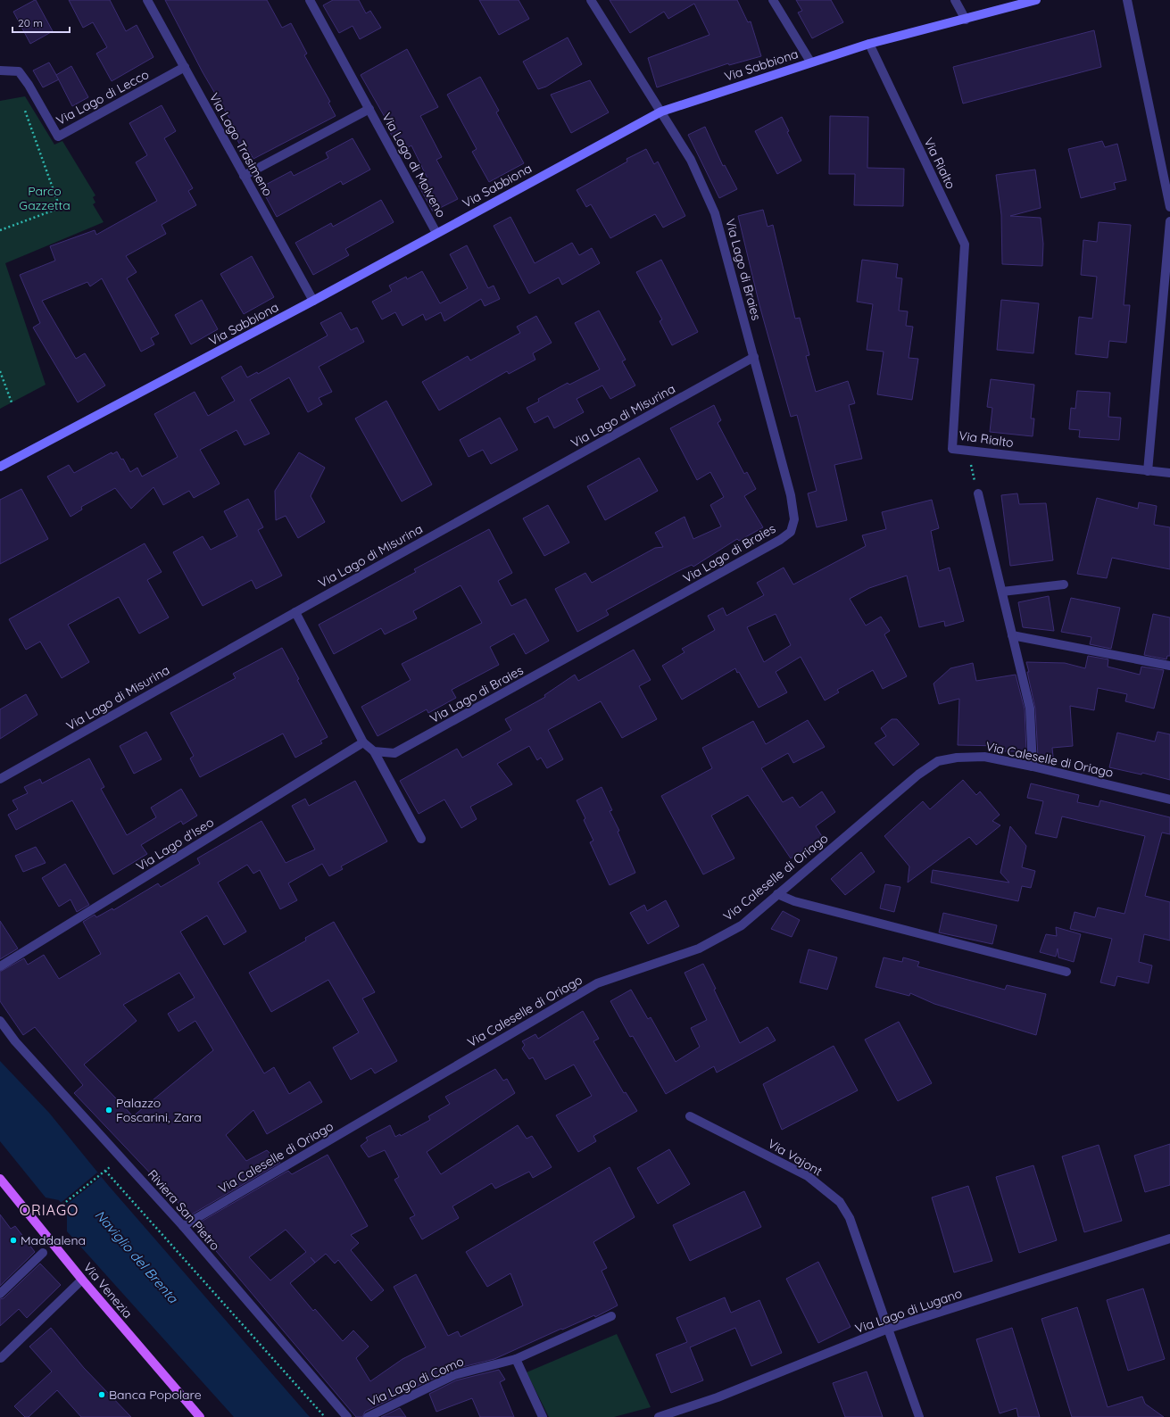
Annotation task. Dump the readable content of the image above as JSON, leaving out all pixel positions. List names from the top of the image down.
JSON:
{
  "streets": {
    "main road": ["Via Venezia"],
    "street": [
      "Via Sabbiona",
      "Via Lago di Lecco",
      "Via Lago Trasimeno",
      "Via Rialto",
      "Via Lago di Molveno",
      "Via Lago di Braies",
      "Via Lago di Misurina",
      "Via Caleselle di Oriago",
      "Via Lago d'Iseo",
      "Via Vajont",
      "Riviera San Pietro",
      "Via Lago di Lugano",
      "Via Lago di Como"
    ]
  },
  "crossings": [
    ["Via Sabbiona", "Via Lago Trasimeno"],
    ["Via Sabbiona", "Via Rialto"],
    ["Via Sabbiona", "Via Lago di Molveno"],
    ["Via Sabbiona", "Via Lago di Braies"],
    ["Via Lago di Lecco", "Via Lago Trasimeno"],
    ["Via Lago Trasimeno", "Via Lago di Molveno"],
    ["Via Lago di Braies", "Via Lago di Misurina"],
    ["Via Caleselle di Oriago", "Riviera San Pietro"],
    ["Via Vajont", "Via Lago di Lugano"]
  ],
  "districts": ["ORIAGO"],
  "water": ["Naviglio del Brenta"],
  "parks": ["Parco Gazzetta"],
  "places": ["Palazzo Foscarini, Zara", "Maddalena", "Banca Popolare"],
  "scale_bar": "20 m"
}
